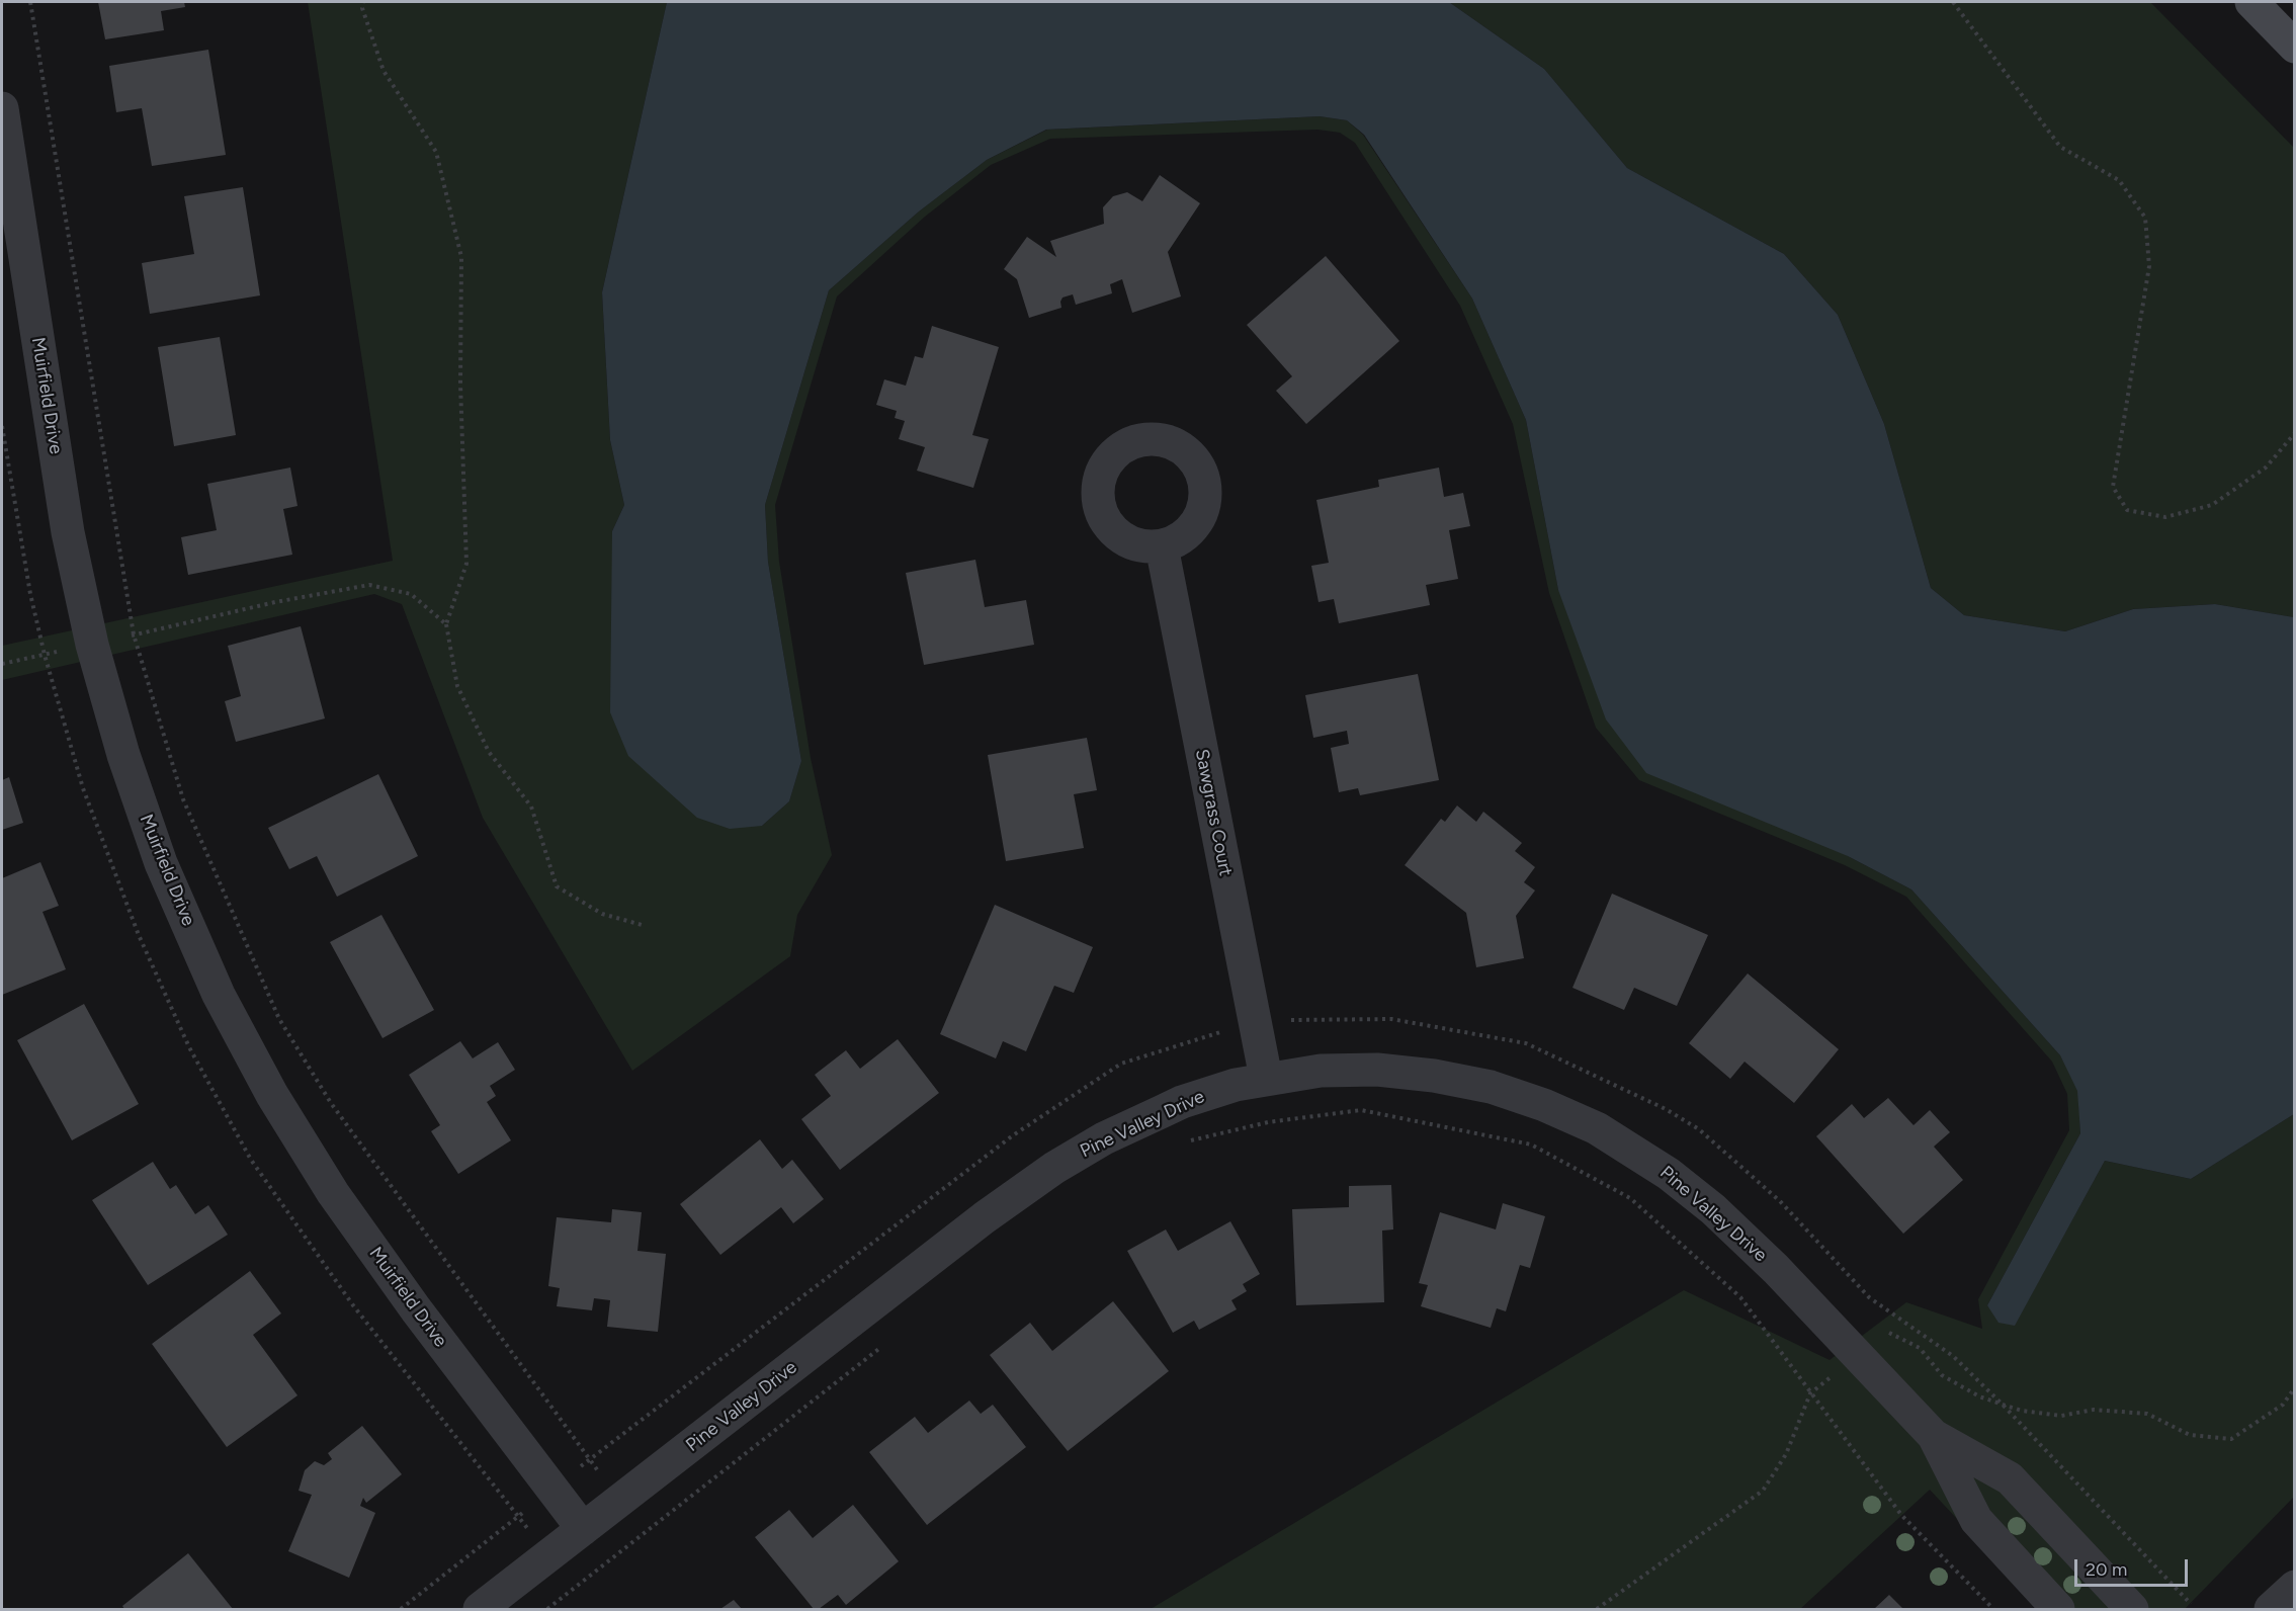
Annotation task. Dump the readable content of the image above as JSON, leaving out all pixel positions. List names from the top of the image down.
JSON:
{
  "streets": {
    "street": ["Muirfield Drive", "Sawgrass Court", "Pine Valley Drive"]
  },
  "crossings": [
    ["Muirfield Drive", "Pine Valley Drive"],
    ["Sawgrass Court", "Pine Valley Drive"]
  ],
  "scale_bar": "20 m"
}
